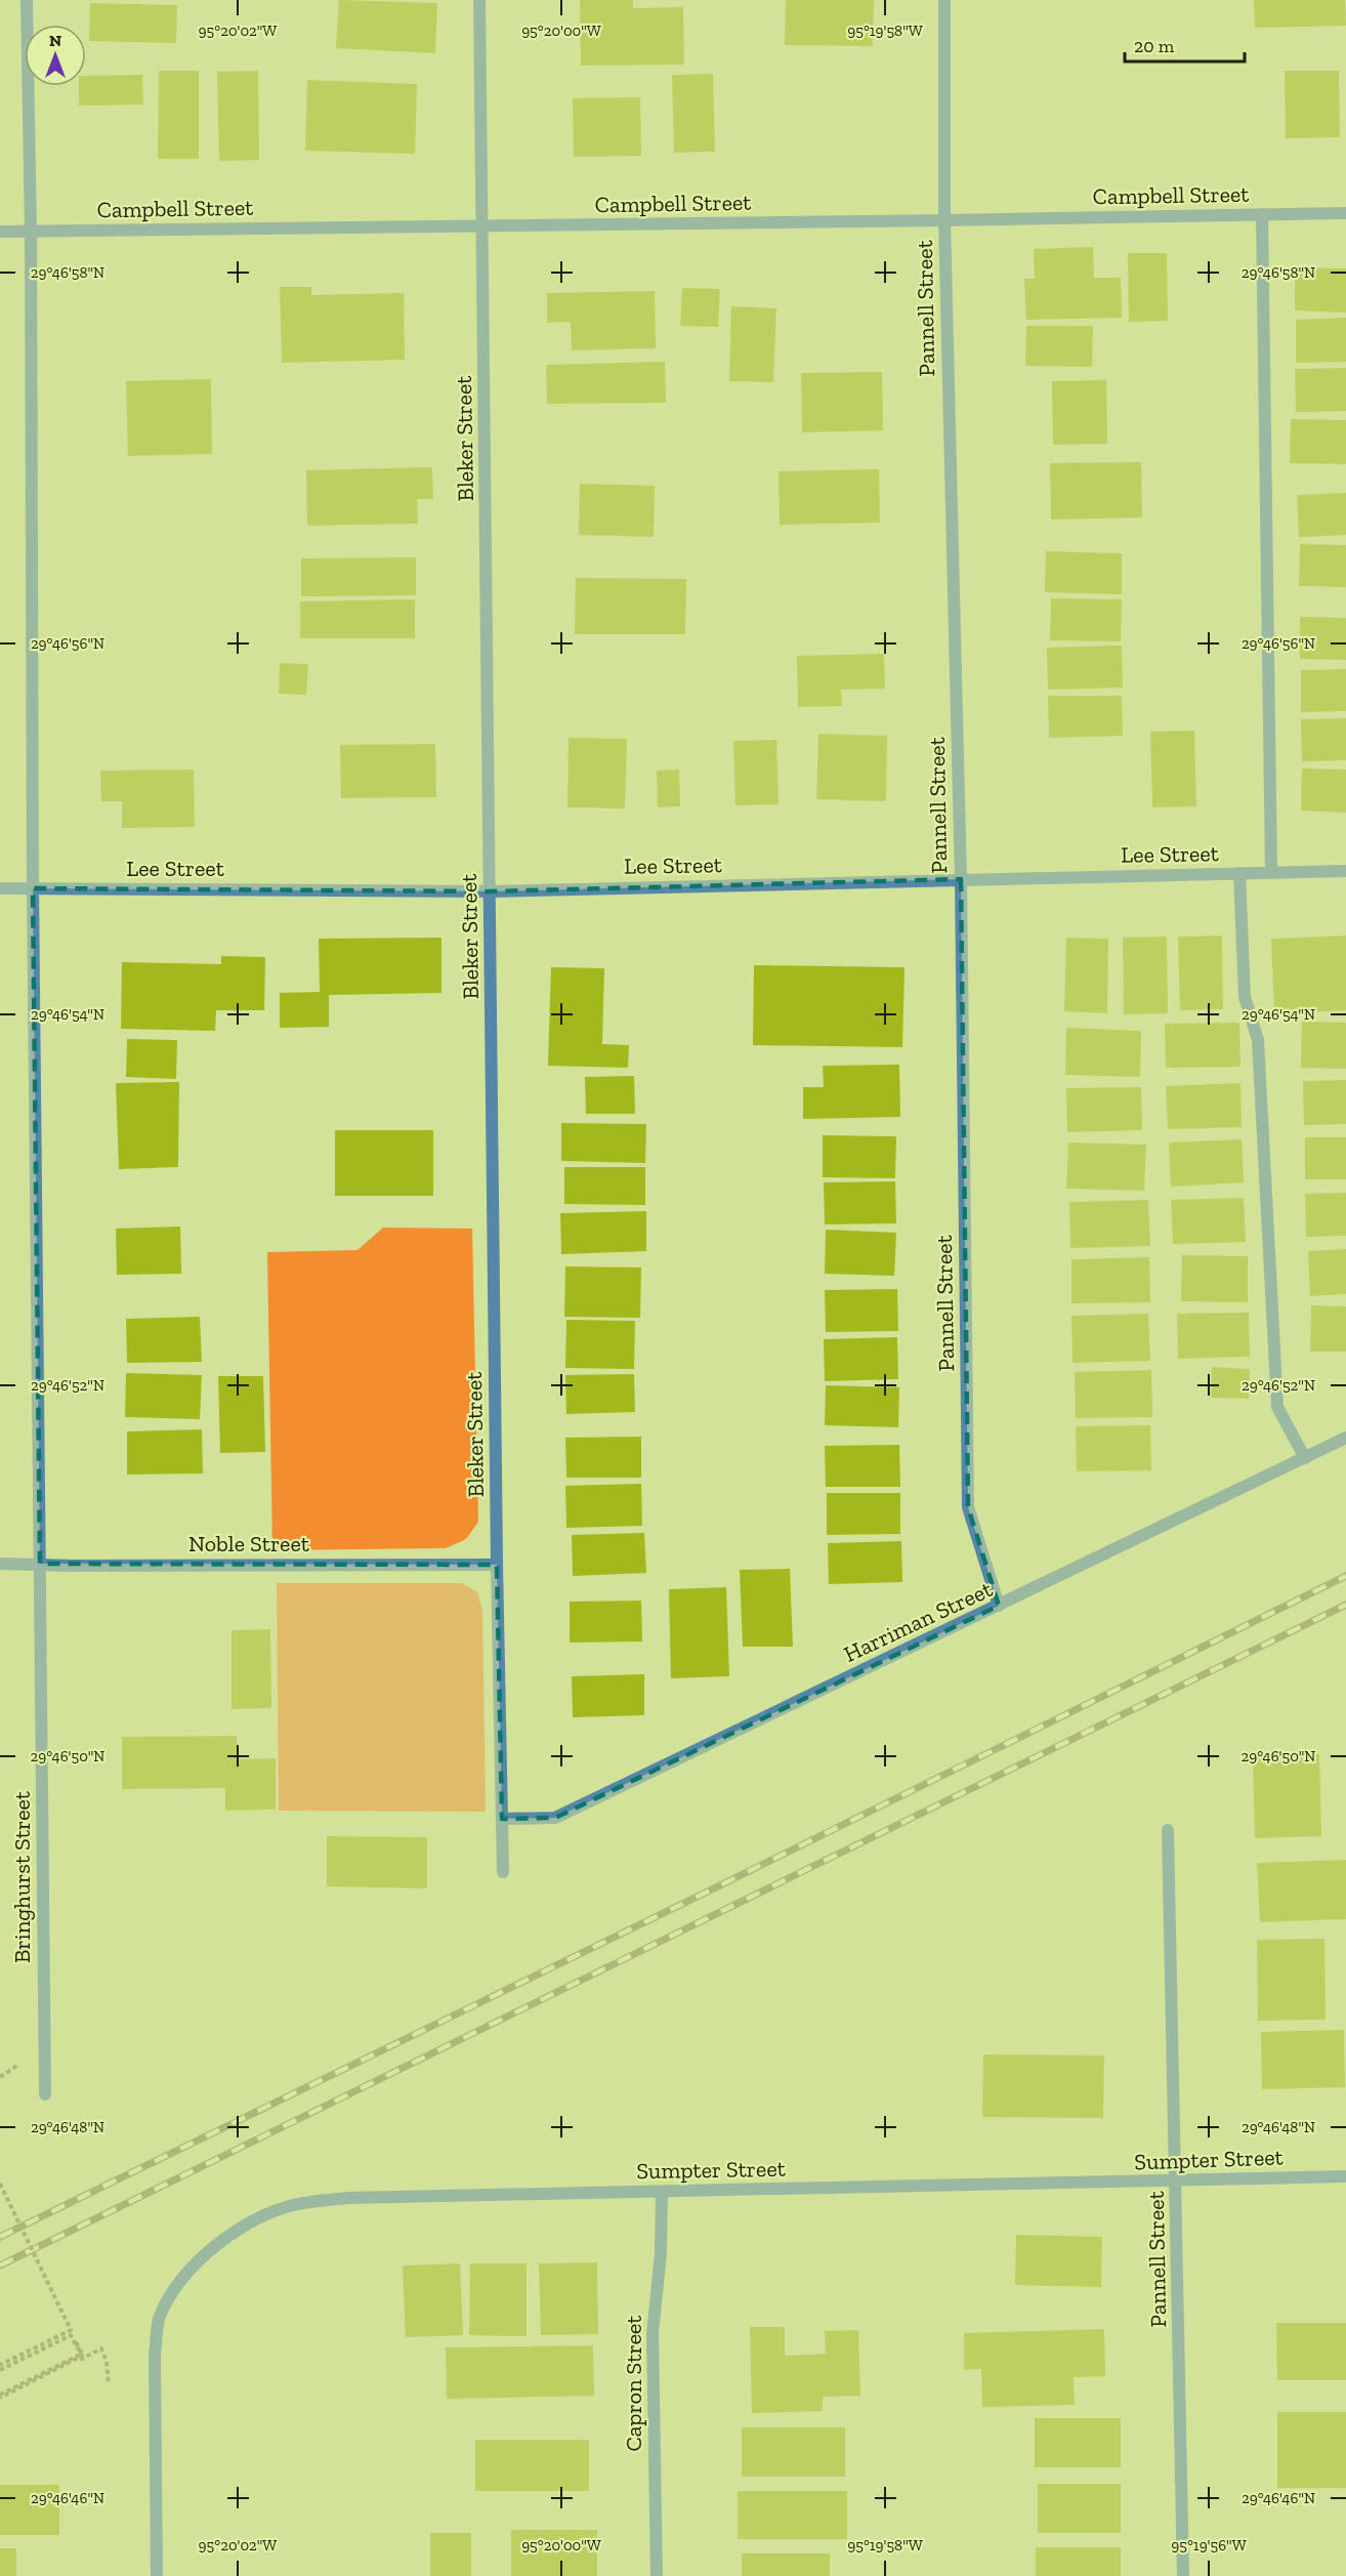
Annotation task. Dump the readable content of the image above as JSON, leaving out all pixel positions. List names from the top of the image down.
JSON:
{
  "streets": {
    "street": [
      "Campbell Street",
      "Pannell Street",
      "Bleker Street",
      "Lee Street",
      "Noble Street",
      "Harriman Street",
      "Bringhurst Street",
      "Sumpter Street",
      "Capron Street"
    ]
  },
  "crossings": [
    ["Campbell Street", "Pannell Street"],
    ["Campbell Street", "Bleker Street"],
    ["Campbell Street", "Bringhurst Street"],
    ["Pannell Street", "Lee Street"],
    ["Pannell Street", "Harriman Street"],
    ["Pannell Street", "Sumpter Street"],
    ["Bleker Street", "Lee Street"],
    ["Bleker Street", "Noble Street"],
    ["Bleker Street", "Harriman Street"],
    ["Lee Street", "Bringhurst Street"],
    ["Noble Street", "Bringhurst Street"],
    ["Sumpter Street", "Capron Street"]
  ],
  "scale_bar": "20 m",
  "north": "top",
  "coordinates": [
    "95°20'02\"W",
    "95°20'00\"W",
    "95°19'58\"W",
    "29°46'58\"N",
    "29°46'56\"N",
    "29°46'54\"N",
    "29°46'52\"N",
    "29°46'50\"N",
    "29°46'48\"N",
    "29°46'46\"N",
    "95°19'56\"W"
  ]
}
